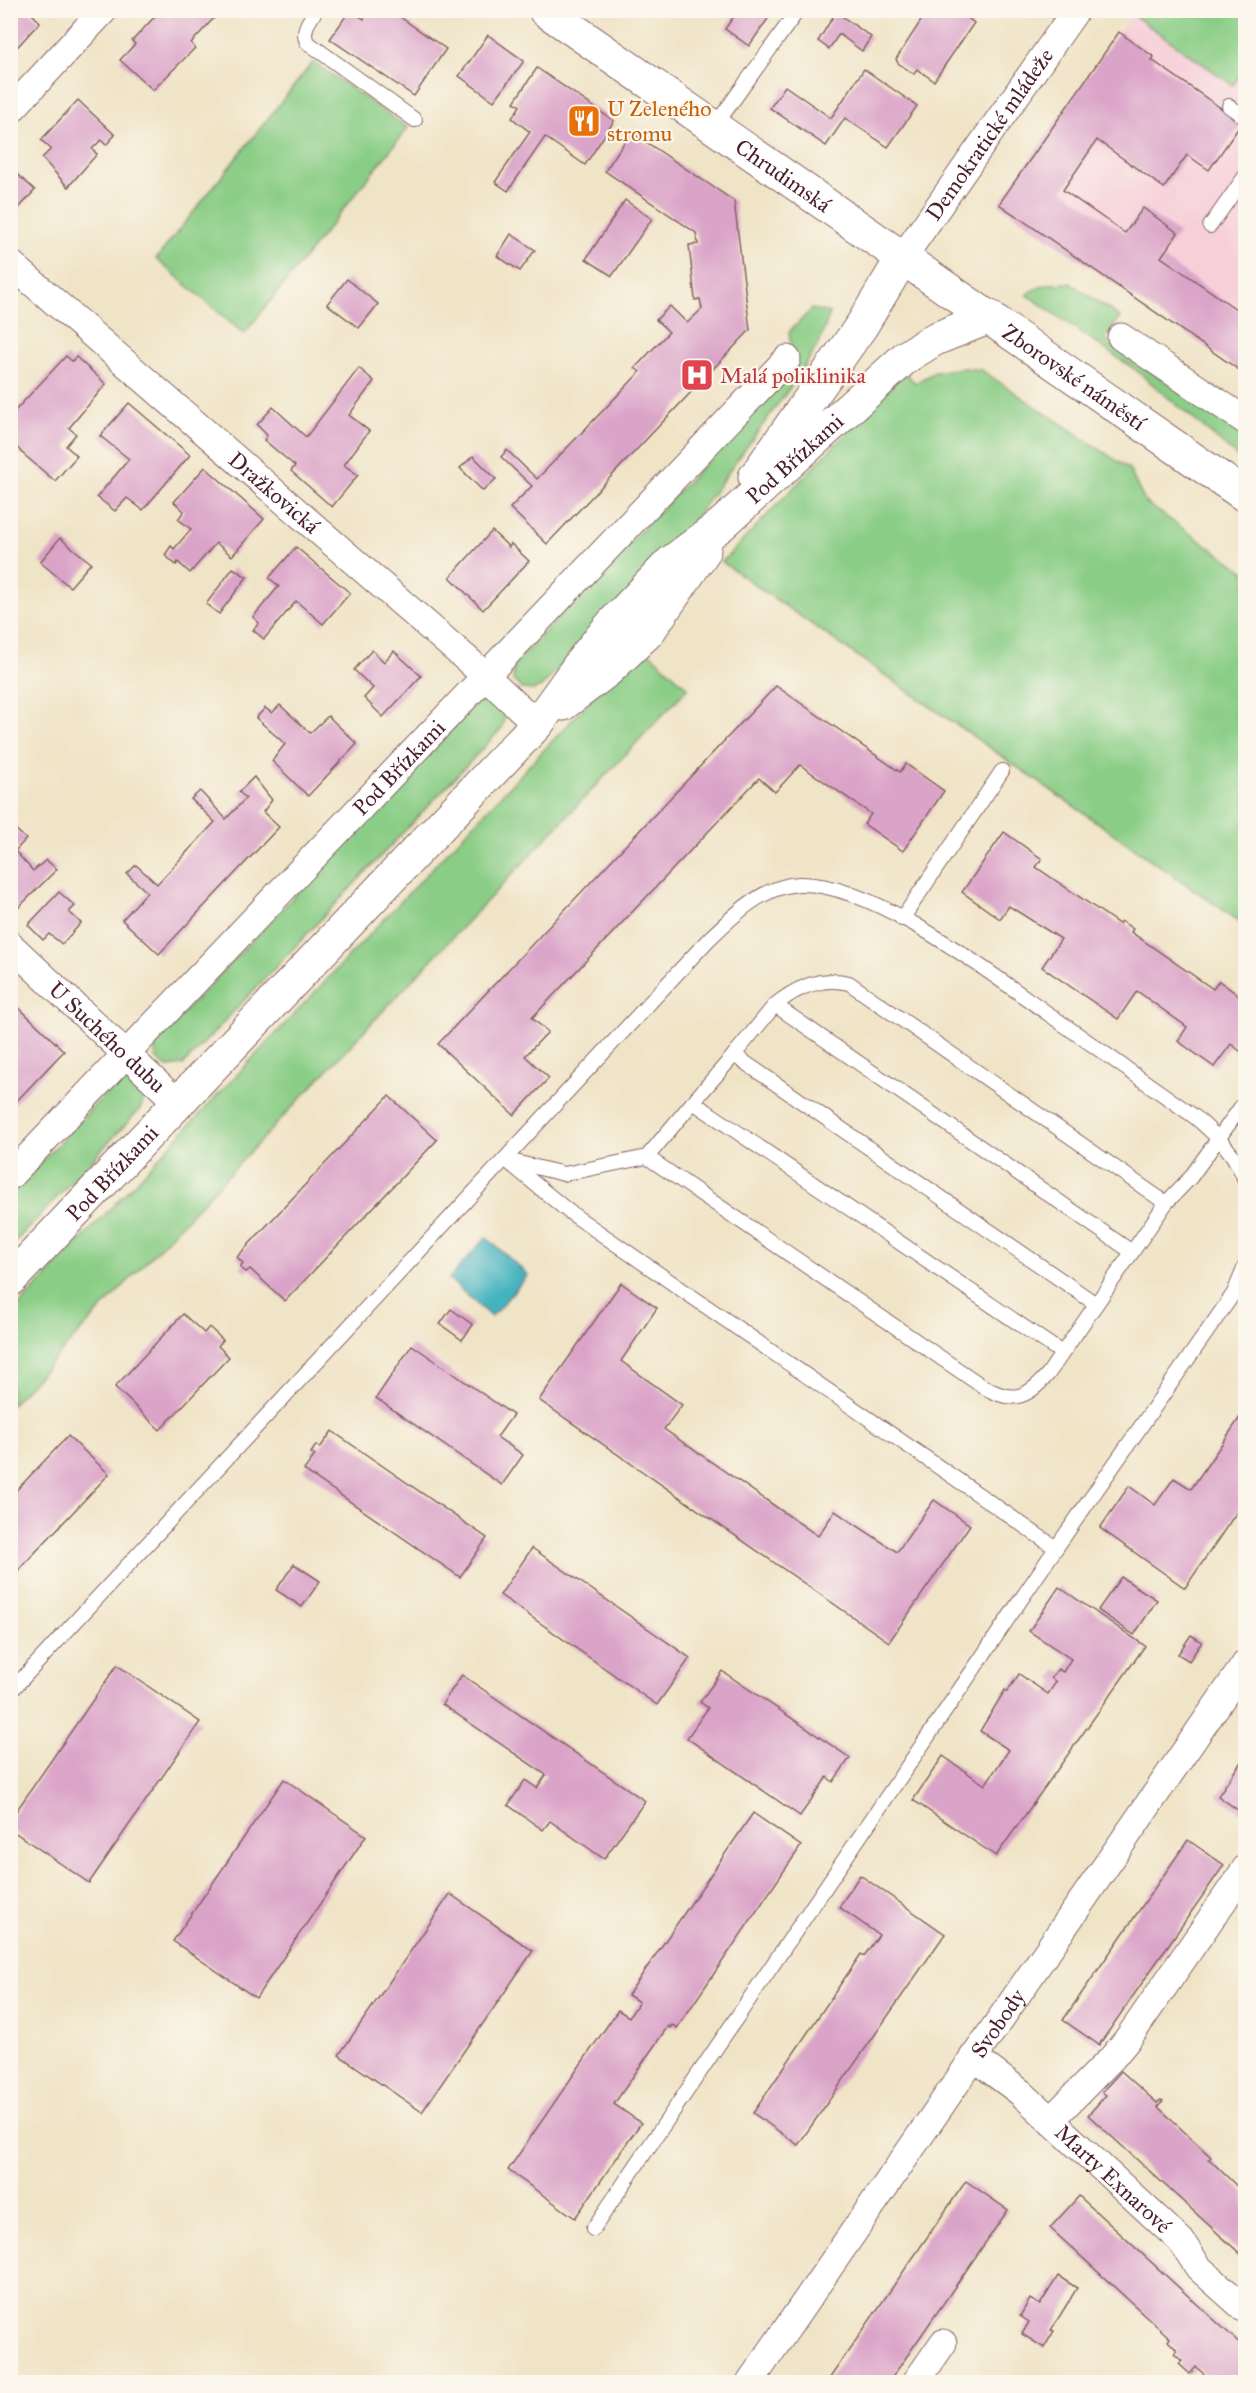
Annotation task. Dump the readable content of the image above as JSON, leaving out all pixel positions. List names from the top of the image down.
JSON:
{
  "streets": {
    "street": [
      "Demokratické mládeže",
      "Chrudimská",
      "Zborovské náměstí",
      "Pod Břízkami",
      "Dražkovická",
      "U Suchého dubu",
      "Svobody",
      "Marty Exnarové"
    ]
  },
  "crossings": [
    ["Demokratické mládeže", "Chrudimská"],
    ["Demokratické mládeže", "Zborovské náměstí"],
    ["Demokratické mládeže", "Pod Břízkami"],
    ["Chrudimská", "Zborovské náměstí"],
    ["Chrudimská", "Pod Břízkami"],
    ["Zborovské náměstí", "Pod Břízkami"],
    ["Pod Břízkami", "Dražkovická"],
    ["Pod Břízkami", "U Suchého dubu"],
    ["Svobody", "Marty Exnarové"]
  ],
  "places": {
    "restaurant": ["U Zeleného stromu"],
    "hospital": ["Malá poliklinika"]
  }
}
